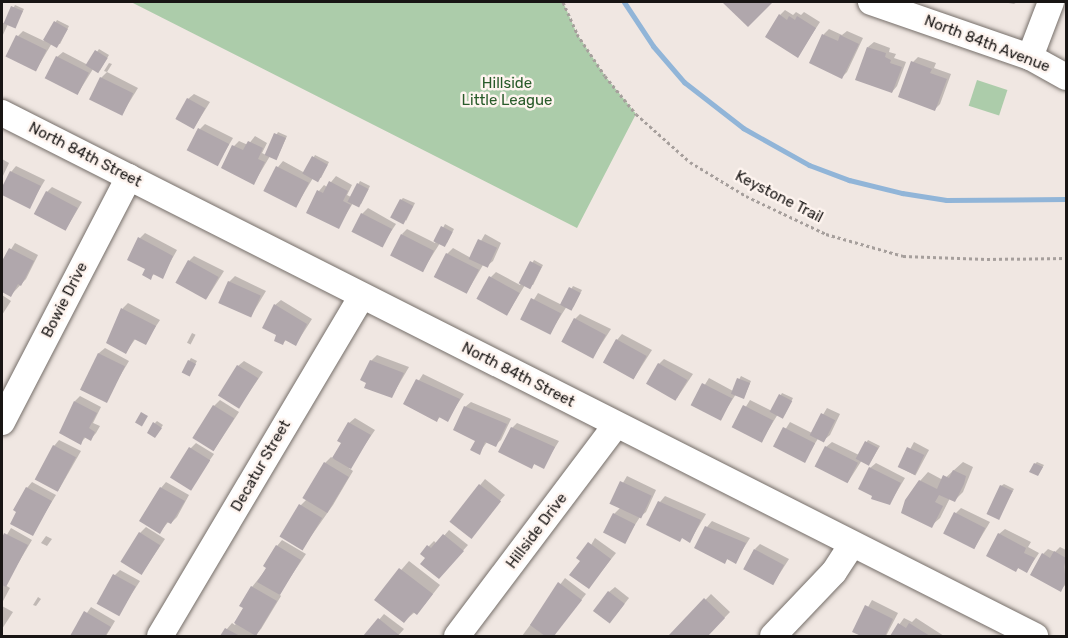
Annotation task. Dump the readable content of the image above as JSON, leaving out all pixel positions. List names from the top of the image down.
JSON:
{
  "streets": {
    "street": [
      "North 84th Avenue",
      "North 84th Street",
      "Bowie Drive",
      "Decatur Street",
      "Hillside Drive"
    ],
    "path": ["Keystone Trail"]
  },
  "crossings": [
    ["North 84th Street", "Bowie Drive"],
    ["North 84th Street", "Decatur Street"],
    ["North 84th Street", "Hillside Drive"]
  ],
  "parks": ["Hillside Little League"]
}
